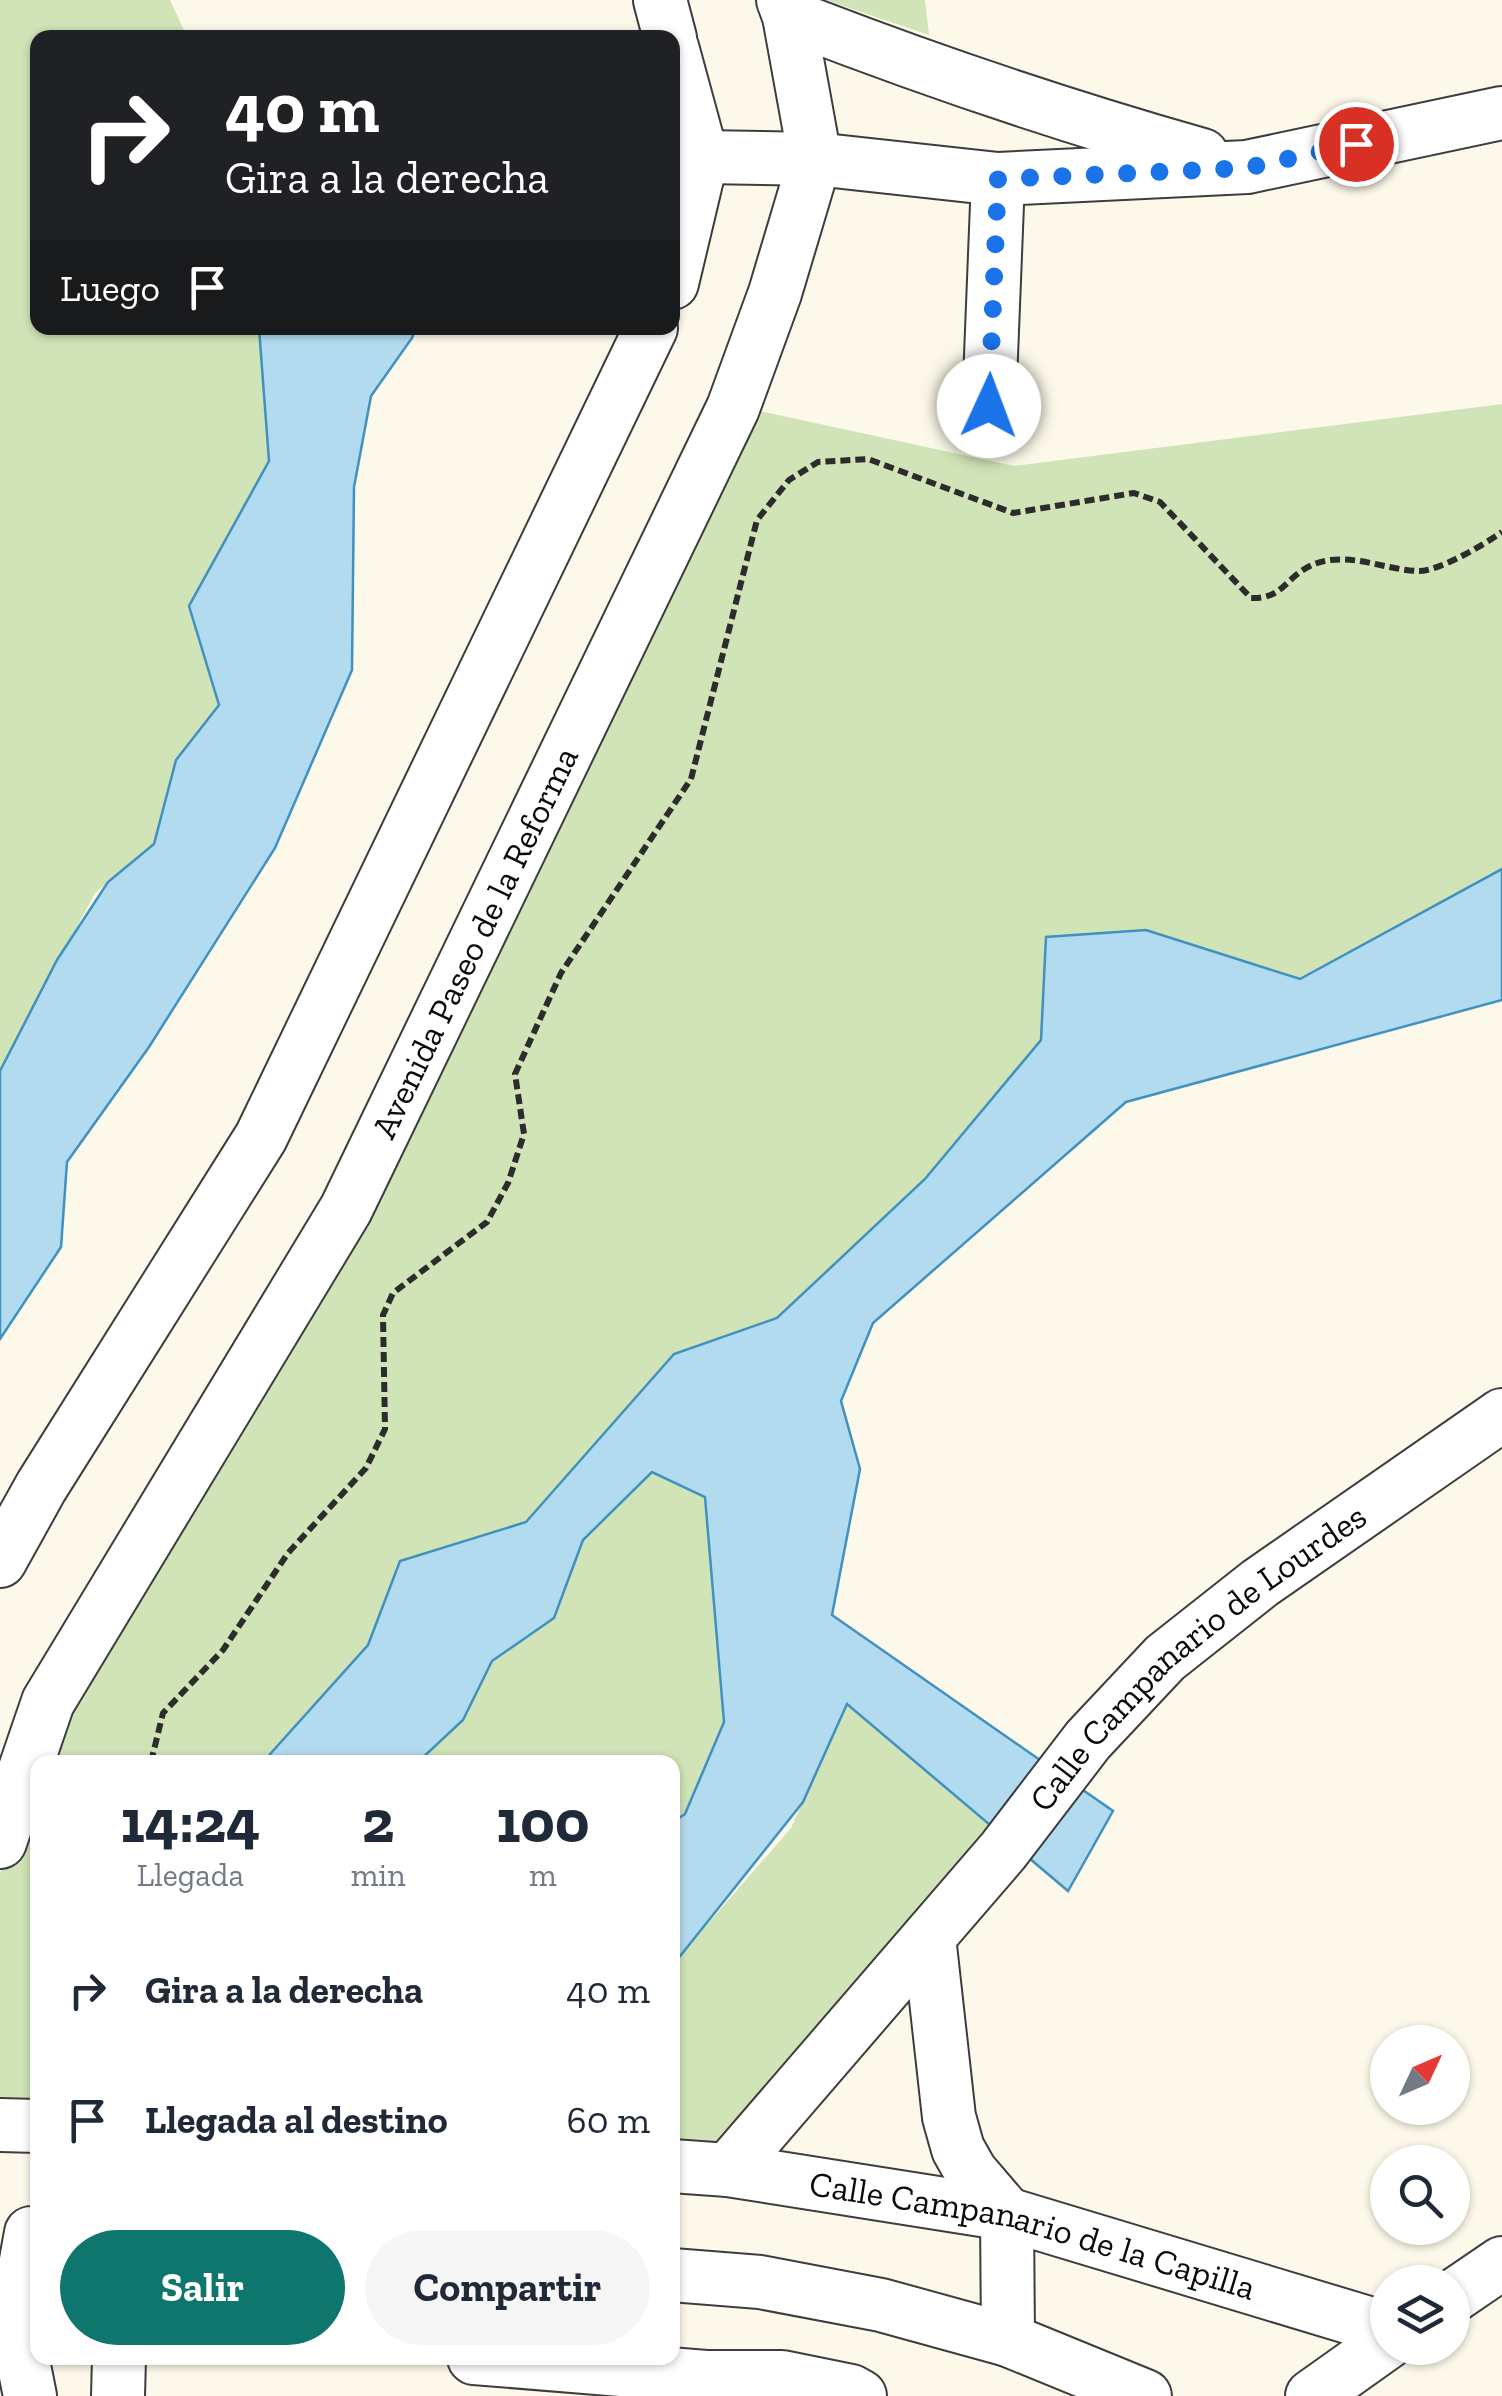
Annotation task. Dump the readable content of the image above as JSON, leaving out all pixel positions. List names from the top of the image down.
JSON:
{
  "streets": {
    "street": ["Avenida Paseo de la Reforma", "Calle Campanario de Lourdes", "Calle Campanario de la Capilla"]
  },
  "crossings": [
    ["Calle Campanario de Lourdes", "Calle Campanario de la Capilla"]
  ],
  "north": "top right",
  "page": {
    "turn": ["40 m", "Gira a la derecha"],
    "then": "Luego",
    "eta": [
      "14:24",
      "Llegada",
      "2",
      "min",
      "100",
      "m"
    ],
    "list": [
      {
        "name": "Gira a la derecha",
        "value": "40 m"
      },
      {
        "name": "Llegada al destino",
        "value": "60 m"
      }
    ],
    "buttons": ["Salir", "Compartir"]
  }
}
